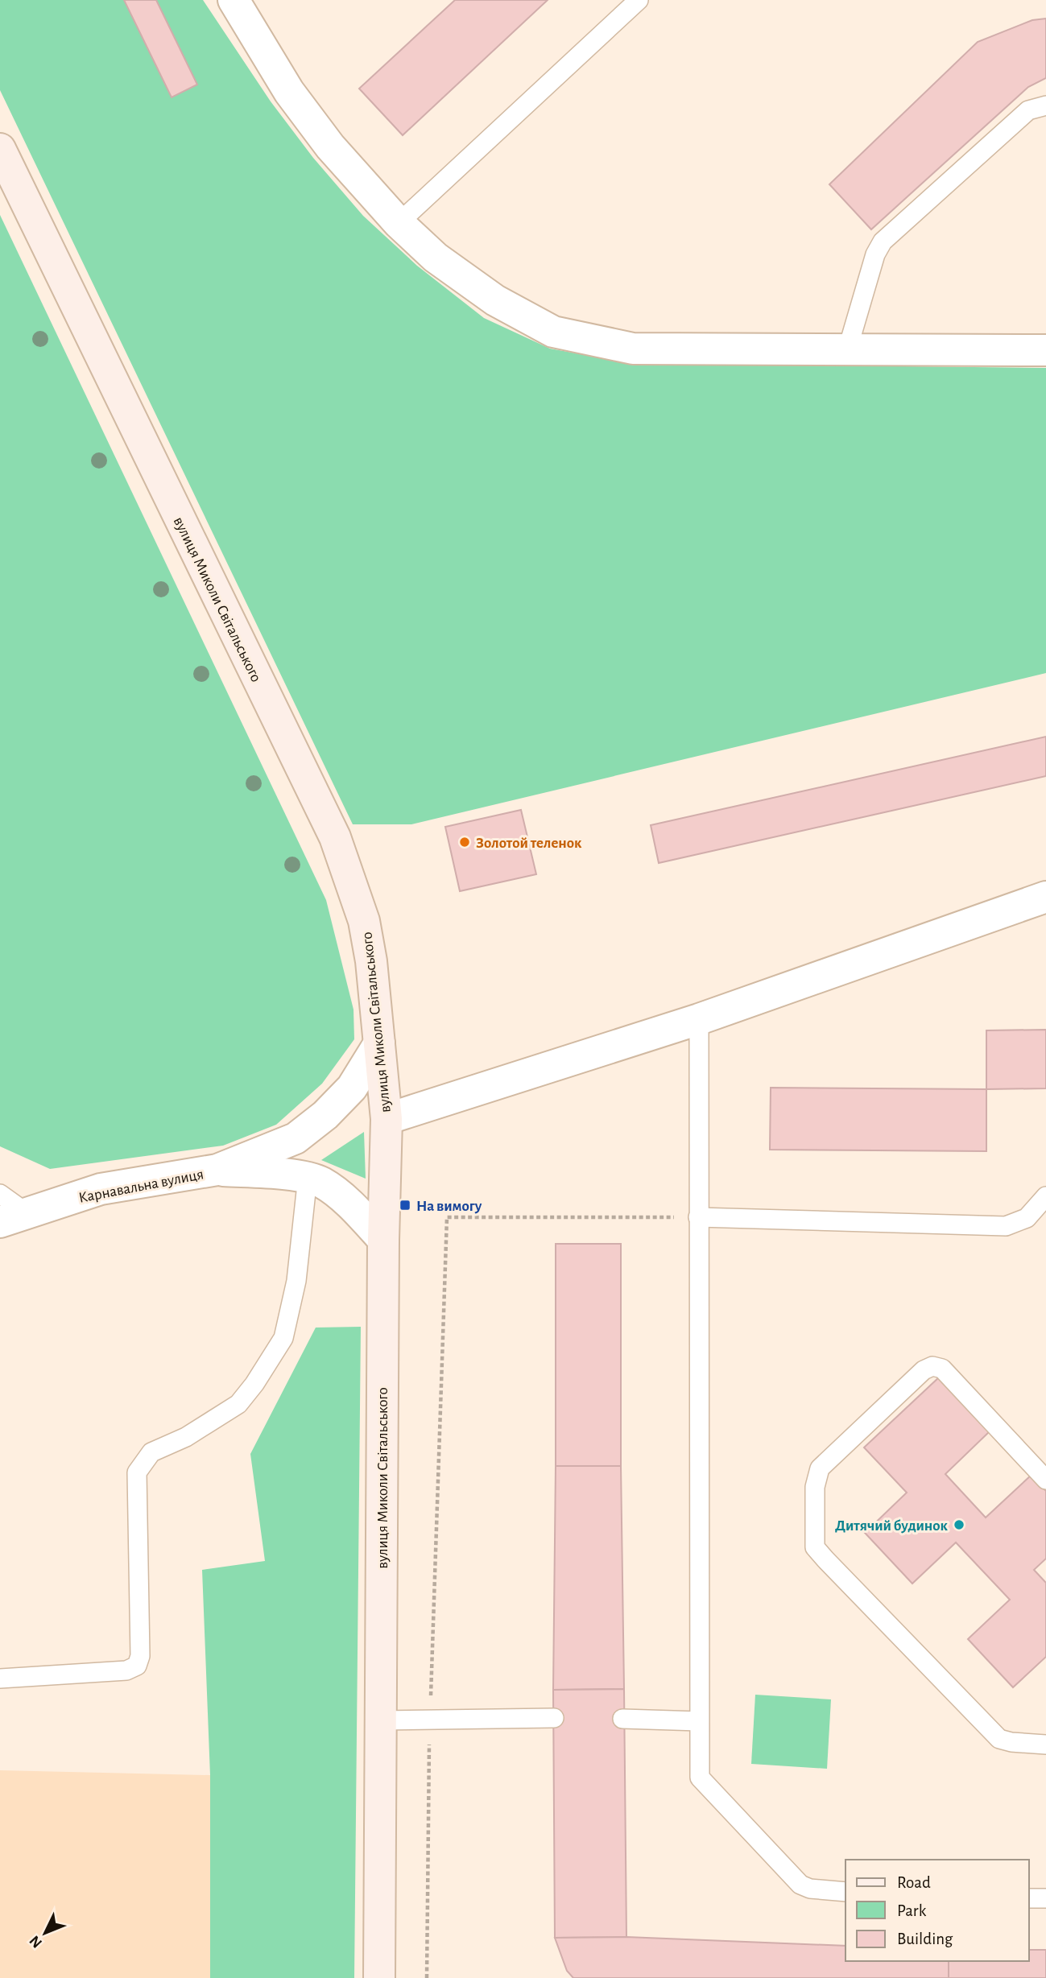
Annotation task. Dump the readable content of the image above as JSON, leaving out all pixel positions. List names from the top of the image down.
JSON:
{
  "streets": {
    "main road": ["вулиця Миколи Світальського"],
    "street": ["Карнавальна вулиця"]
  },
  "places": {
    "other": ["Золотой теленок", "Дитячий будинок"],
    "transit": ["На вимогу"]
  },
  "legend": ["Road", "Park", "Building"],
  "north": "bottom left"
}
